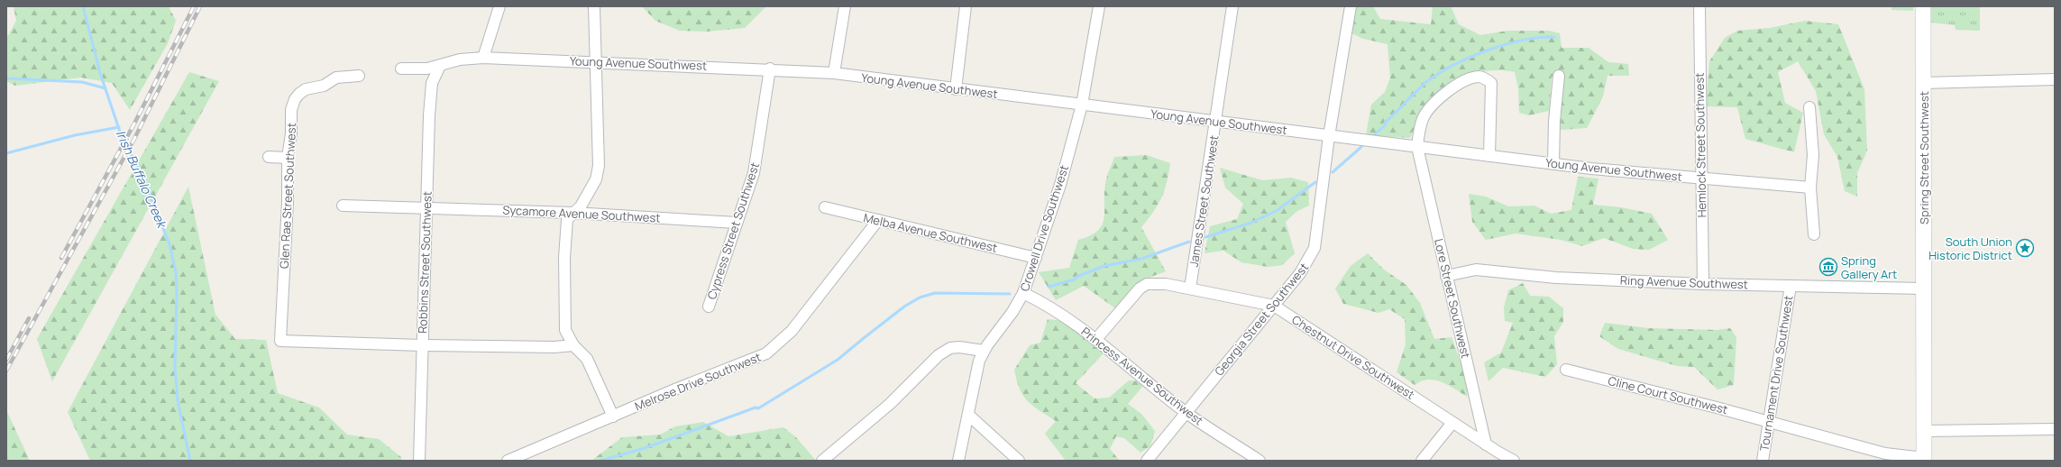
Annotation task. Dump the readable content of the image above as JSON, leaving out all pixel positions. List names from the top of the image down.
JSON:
{
  "streets": {
    "street": [
      "Young Avenue Southwest",
      "Hemlock Street Southwest",
      "Spring Street Southwest",
      "Glen Rae Street Southwest",
      "James Street Southwest",
      "Sycamore Avenue Southwest",
      "Crowell Drive Southwest",
      "Cypress Street Southwest",
      "Melba Avenue Southwest",
      "Robbins Street Southwest",
      "Ring Avenue Southwest",
      "Lore Street Southwest",
      "Georgia Street Southwest",
      "Chestnut Drive Southwest",
      "Tournament Drive Southwest",
      "Princess Avenue Southwest",
      "Melrose Drive Southwest",
      "Cline Court Southwest"
    ]
  },
  "crossings": [
    ["Young Avenue Southwest", "Hemlock Street Southwest"],
    ["Young Avenue Southwest", "James Street Southwest"],
    ["Young Avenue Southwest", "Crowell Drive Southwest"],
    ["Young Avenue Southwest", "Cypress Street Southwest"],
    ["Young Avenue Southwest", "Robbins Street Southwest"],
    ["Young Avenue Southwest", "Lore Street Southwest"],
    ["Young Avenue Southwest", "Georgia Street Southwest"],
    ["Hemlock Street Southwest", "Ring Avenue Southwest"],
    ["Spring Street Southwest", "Ring Avenue Southwest"],
    ["Spring Street Southwest", "Cline Court Southwest"],
    ["Glen Rae Street Southwest", "Robbins Street Southwest"],
    ["James Street Southwest", "Chestnut Drive Southwest"],
    ["Sycamore Avenue Southwest", "Cypress Street Southwest"],
    ["Sycamore Avenue Southwest", "Robbins Street Southwest"],
    ["Crowell Drive Southwest", "Melba Avenue Southwest"],
    ["Crowell Drive Southwest", "Princess Avenue Southwest"],
    ["Melba Avenue Southwest", "Melrose Drive Southwest"],
    ["Ring Avenue Southwest", "Lore Street Southwest"],
    ["Ring Avenue Southwest", "Tournament Drive Southwest"],
    ["Lore Street Southwest", "Chestnut Drive Southwest"],
    ["Georgia Street Southwest", "Chestnut Drive Southwest"],
    ["Georgia Street Southwest", "Princess Avenue Southwest"],
    ["Chestnut Drive Southwest", "Princess Avenue Southwest"],
    ["Tournament Drive Southwest", "Cline Court Southwest"]
  ],
  "water": ["Irish Buffalo Creek"],
  "places": {
    "place": ["South Union Historic District"],
    "museum": ["Spring Gallery Art"]
  }
}
